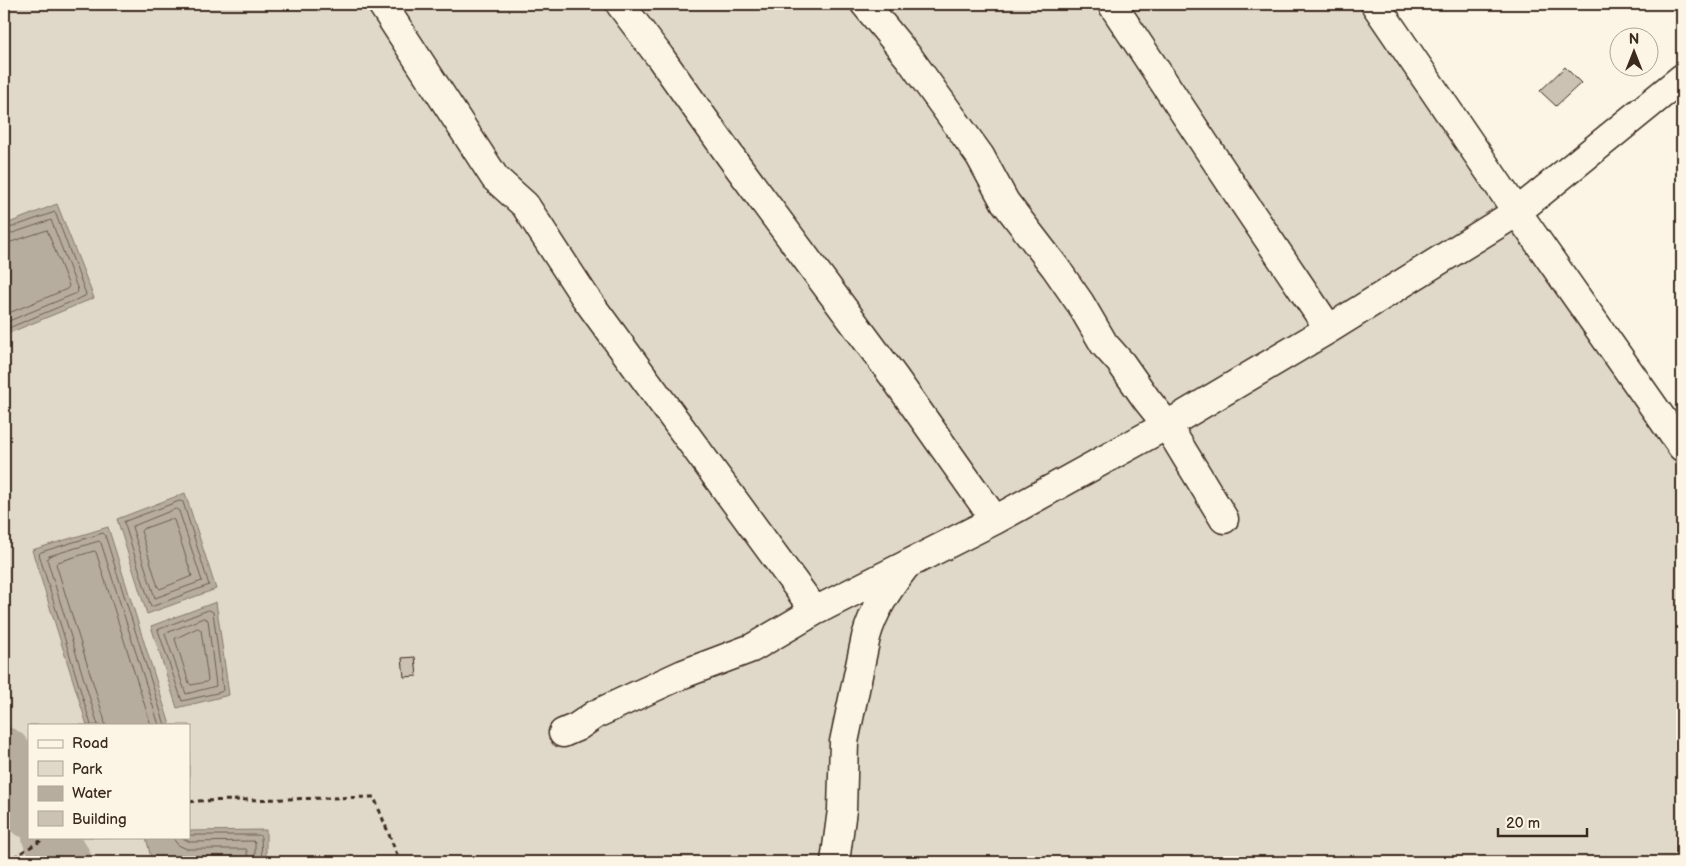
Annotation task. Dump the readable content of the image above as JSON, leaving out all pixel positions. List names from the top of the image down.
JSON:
{
  "legend": [
    "Road",
    "Park",
    "Water",
    "Building"
  ],
  "scale_bar": "20 m",
  "north": "top"
}
